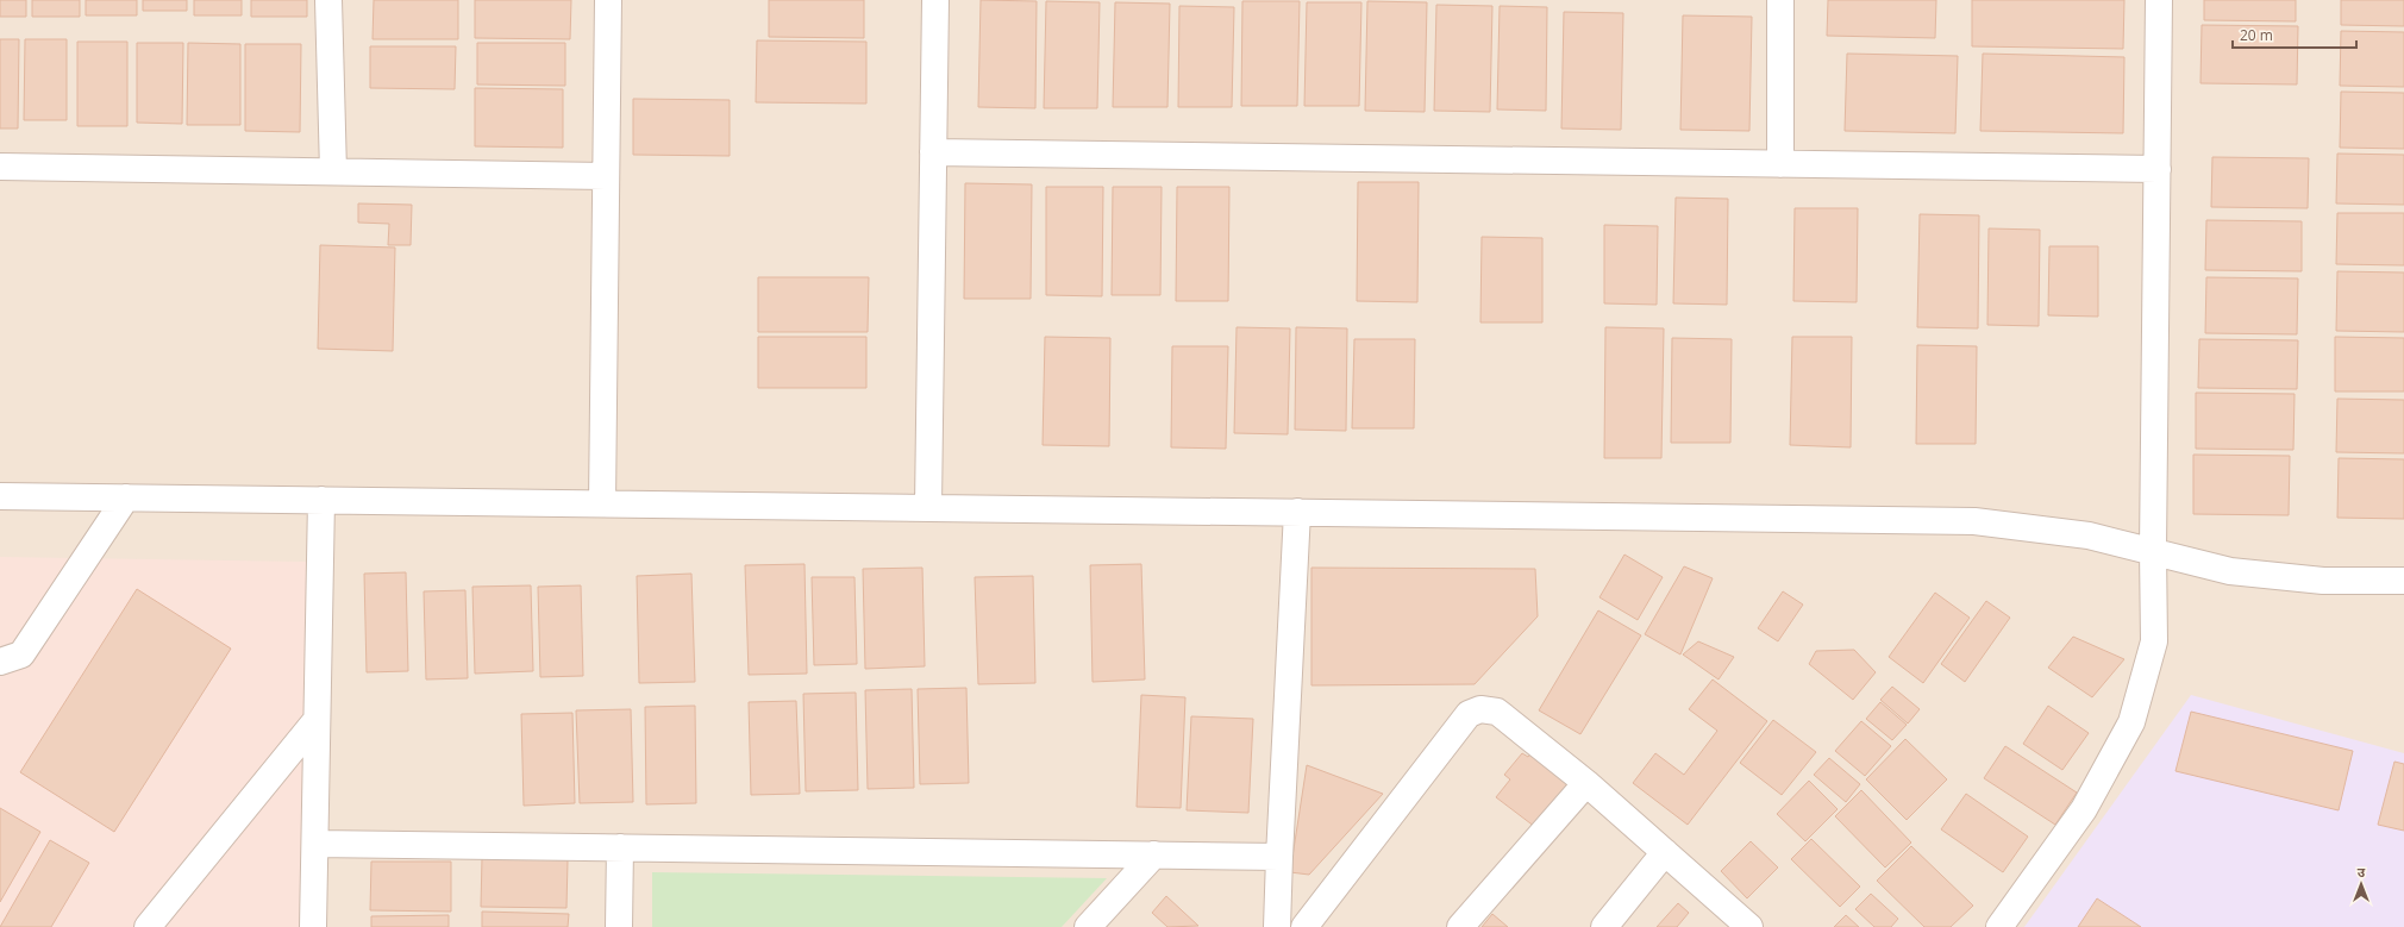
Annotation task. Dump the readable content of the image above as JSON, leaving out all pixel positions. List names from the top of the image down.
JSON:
{
  "scale_bar": "20 m",
  "north": "top"
}
